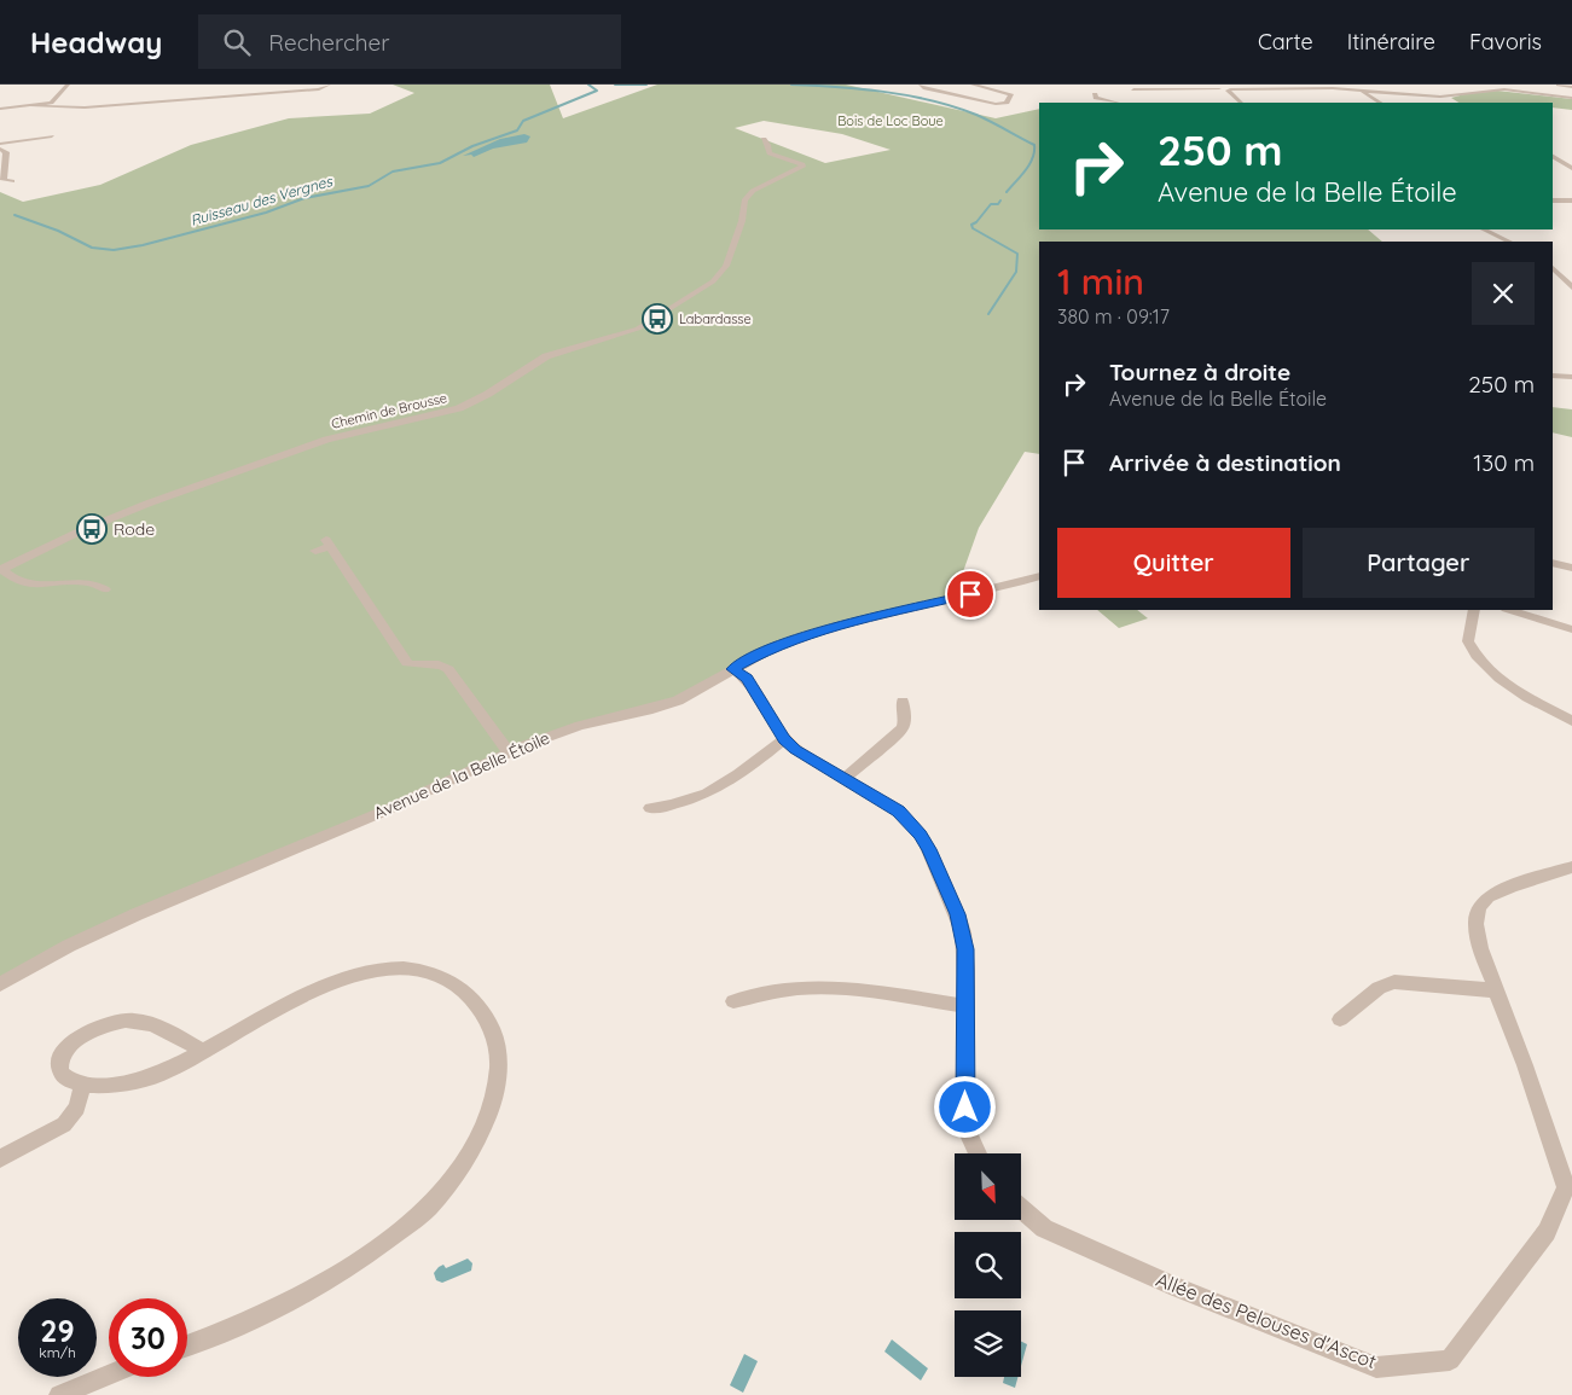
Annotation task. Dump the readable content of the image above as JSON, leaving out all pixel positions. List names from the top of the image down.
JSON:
{
  "streets": {
    "street": ["Chemin de Brousse", "Avenue de la Belle Étoile", "Allée des Pelouses d'Ascot"]
  },
  "water": ["Ruisseau des Vergnes"],
  "parks": ["Bois de Loc Boue"],
  "places": {
    "bus stop": ["Labardasse", "Rode"]
  },
  "north": "bottom right",
  "page": {
    "header": "Headway",
    "search": "Rechercher",
    "nav": ["Carte", "Itinéraire", "Favoris"],
    "turn": ["250 m", "Avenue de la Belle Étoile"],
    "heading": ["1 min", "380 m · 09:17"],
    "list": [
      {
        "name": "Tournez à droite",
        "note": "Avenue de la Belle Étoile",
        "value": "250 m"
      },
      {
        "name": "Arrivée à destination",
        "value": "130 m"
      }
    ],
    "buttons": ["Quitter", "Partager"],
    "speed": "29 km/h",
    "limit": "30"
  }
}
